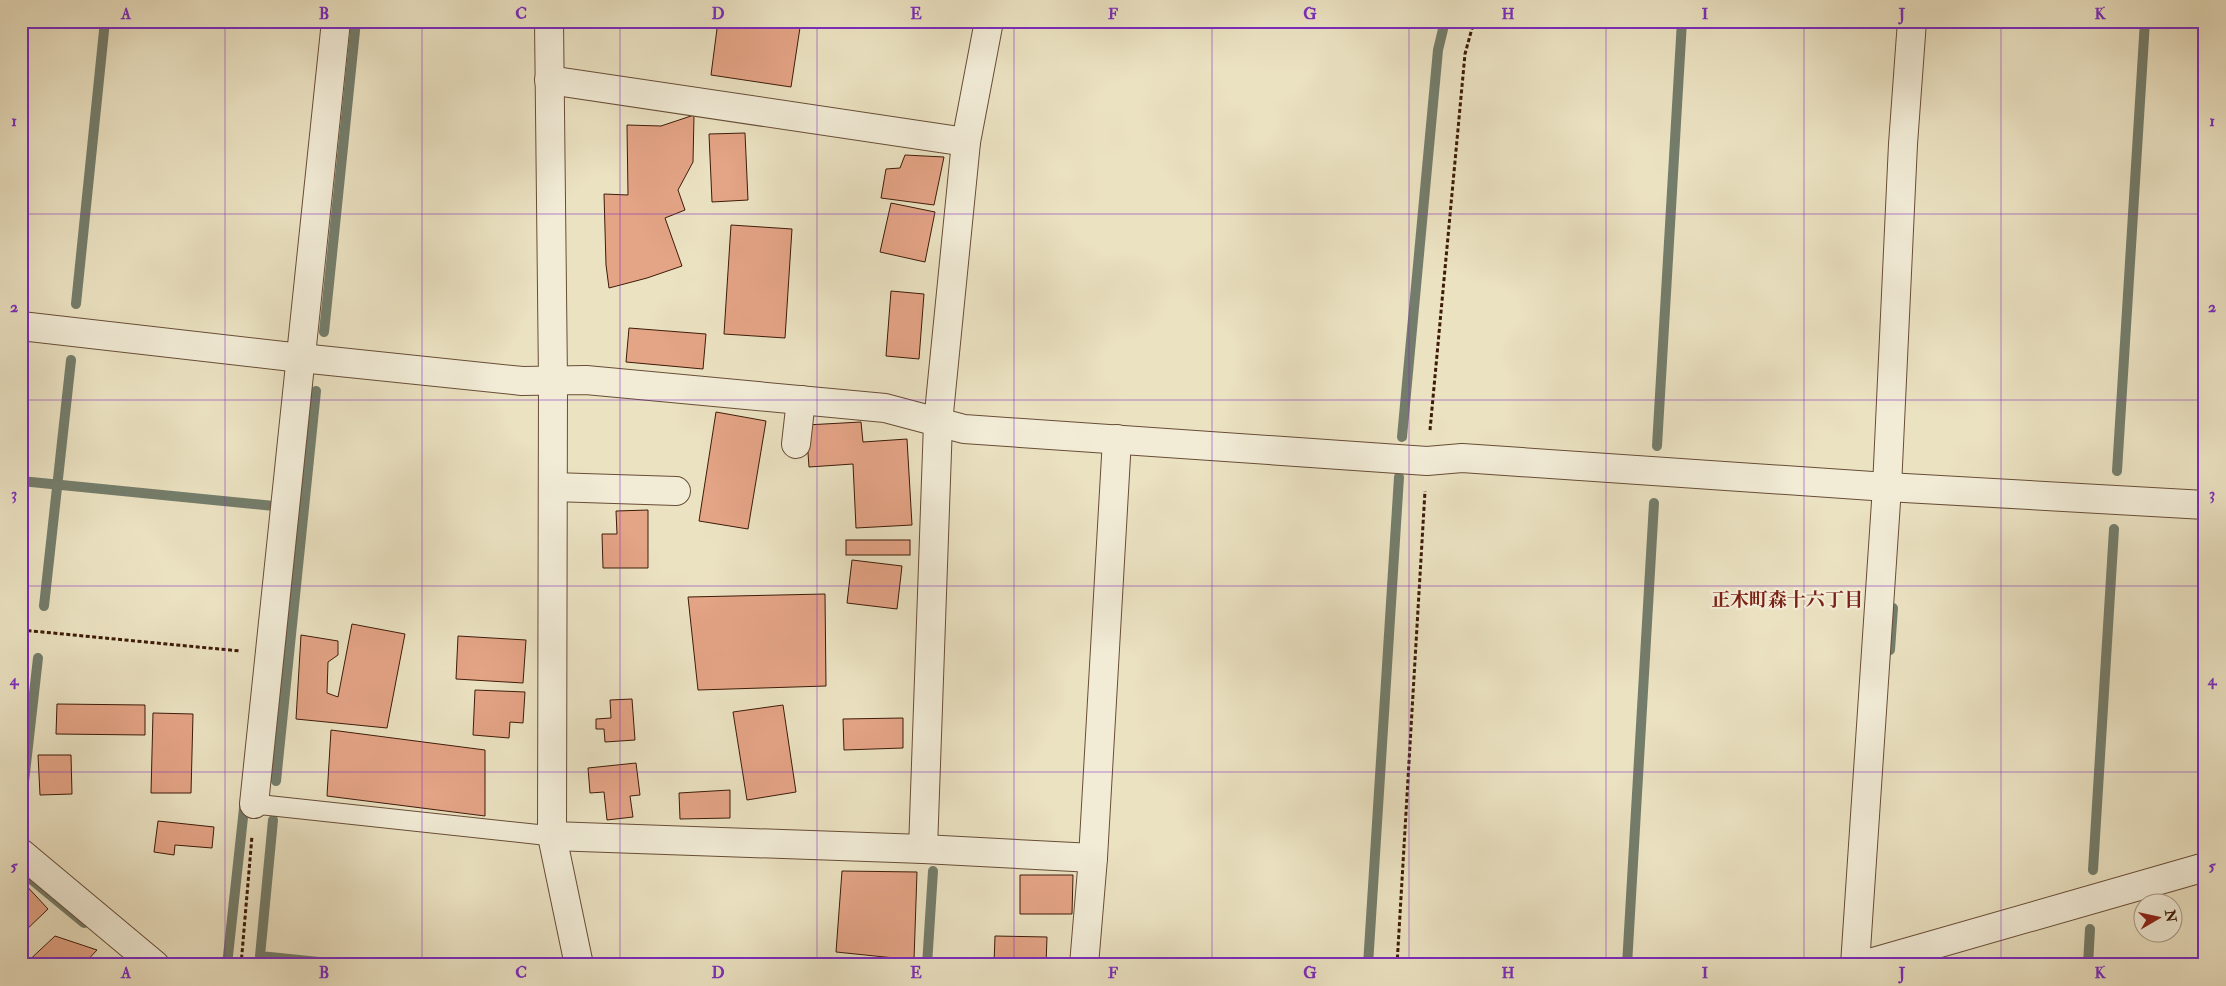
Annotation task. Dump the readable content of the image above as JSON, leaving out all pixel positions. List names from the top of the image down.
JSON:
{
  "districts": ["正木町森十六丁目"],
  "north": "right",
  "grid": {
    "columns": [
      "A",
      "B",
      "C",
      "D",
      "E",
      "F",
      "G",
      "H",
      "I",
      "J",
      "K"
    ],
    "rows": [
      "1",
      "2",
      "3",
      "4",
      "5"
    ]
  }
}
